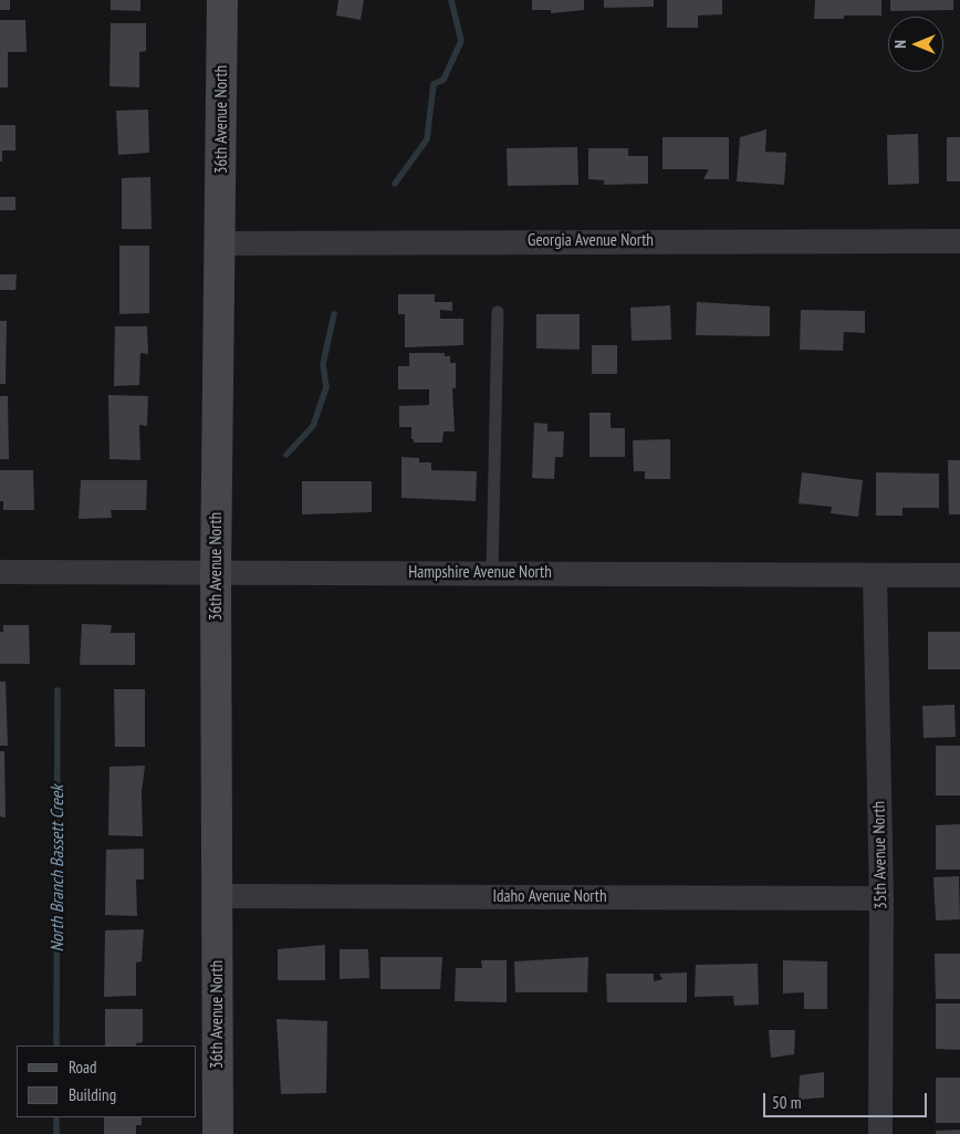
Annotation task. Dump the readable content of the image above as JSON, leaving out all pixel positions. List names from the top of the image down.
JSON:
{
  "streets": {
    "street": [
      "36th Avenue North",
      "Georgia Avenue North",
      "Hampshire Avenue North",
      "35th Avenue North",
      "Idaho Avenue North"
    ]
  },
  "crossings": [
    ["36th Avenue North", "Georgia Avenue North"],
    ["36th Avenue North", "Hampshire Avenue North"],
    ["36th Avenue North", "Idaho Avenue North"],
    ["Hampshire Avenue North", "35th Avenue North"],
    ["35th Avenue North", "Idaho Avenue North"]
  ],
  "water": ["North Branch Bassett Creek"],
  "legend": ["Road", "Building"],
  "scale_bar": "50 m",
  "north": "left"
}
